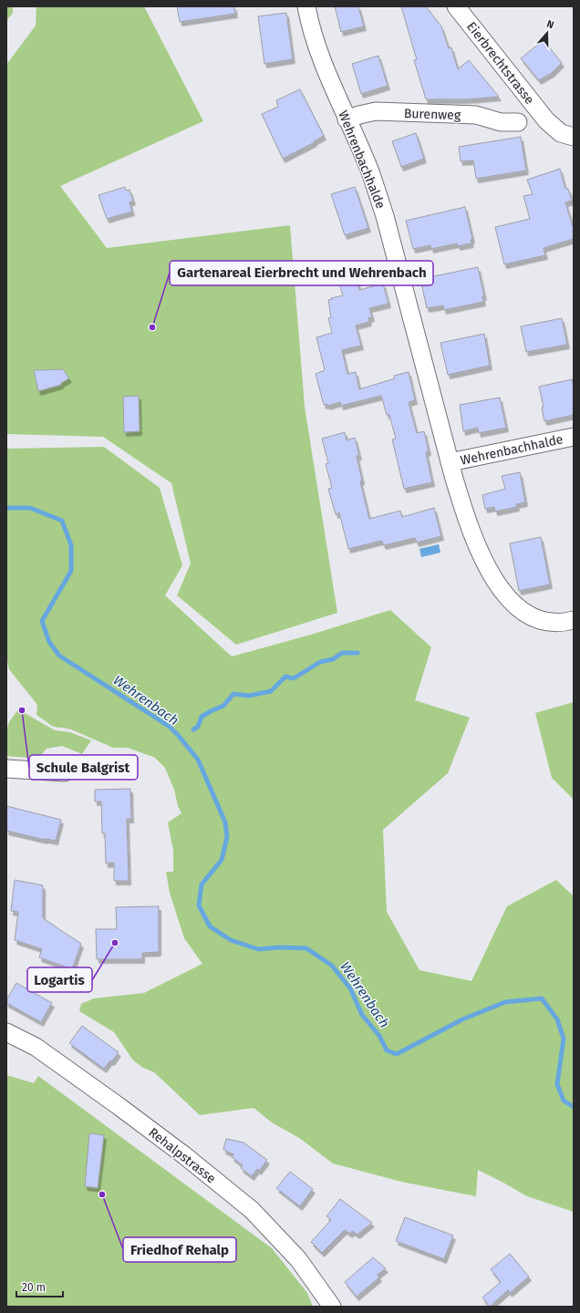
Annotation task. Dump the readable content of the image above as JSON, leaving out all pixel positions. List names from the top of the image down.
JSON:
{
  "streets": {
    "street": [
      "Eierbrechtstrasse",
      "Burenweg",
      "Wehrenbachhalde",
      "Rehalpstrasse"
    ]
  },
  "crossings": [
    ["Burenweg", "Wehrenbachhalde"]
  ],
  "water": ["Wehrenbach"],
  "places": [
    "Gartenareal Eierbrecht und Wehrenbach",
    "Schule Balgrist",
    "Logartis",
    "Friedhof Rehalp"
  ],
  "scale_bar": "20 m",
  "north": "top"
}
